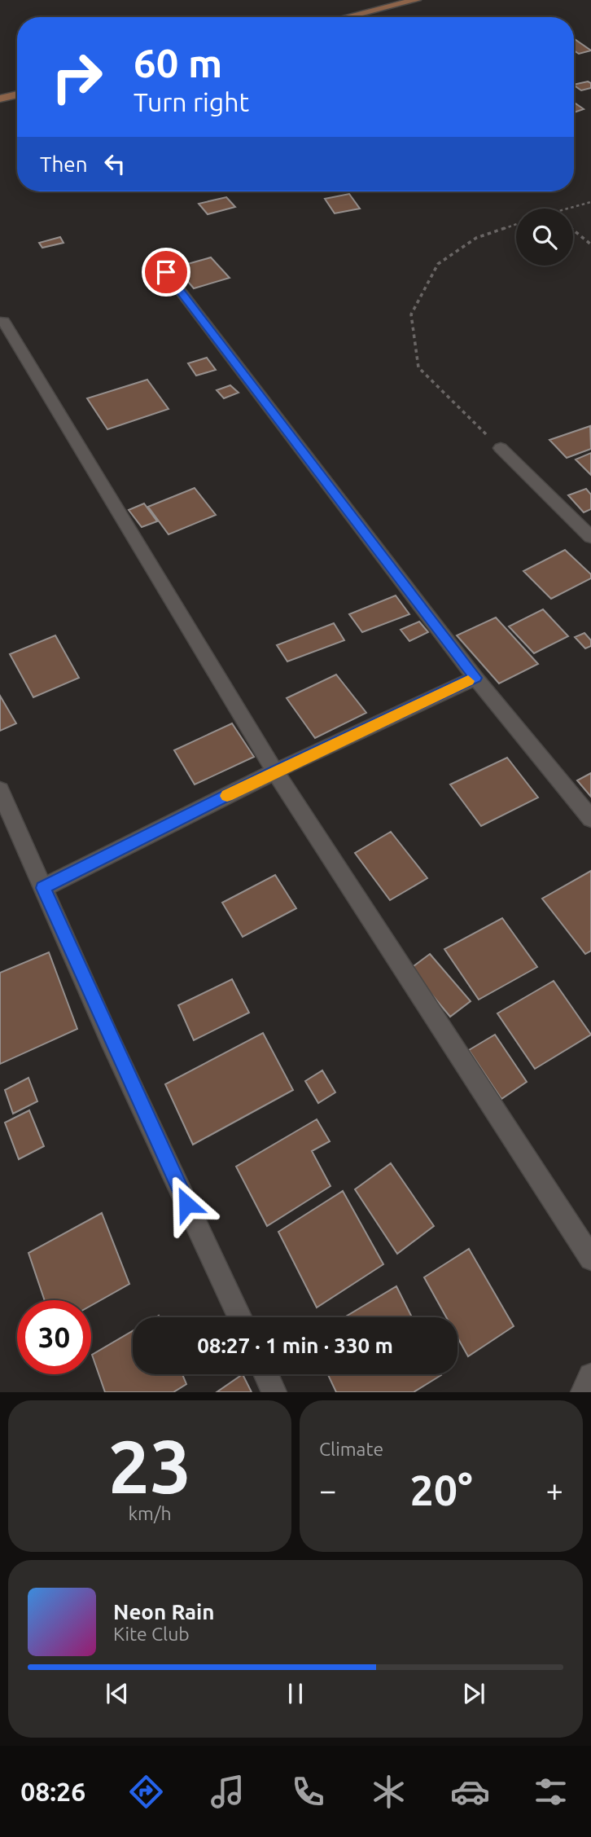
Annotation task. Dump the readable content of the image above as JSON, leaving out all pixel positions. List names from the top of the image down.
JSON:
{
  "page": {
    "turn": ["60 m", "Turn right"],
    "then": "Then",
    "limit": "30",
    "trip": "08:27 · 1 min · 330 m",
    "tile": [
      ["23", "km/h"],
      "Climate"
    ],
    "heat": ["−", "20°", "+"],
    "song": ["Neon Rain", "Kite Club"],
    "tabs": "08:26"
  }
}
